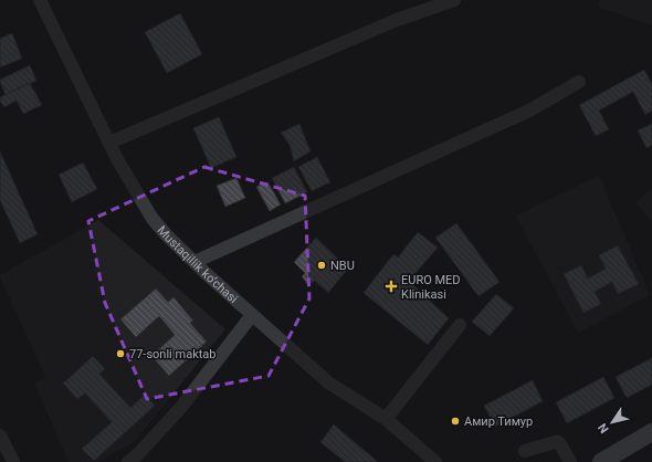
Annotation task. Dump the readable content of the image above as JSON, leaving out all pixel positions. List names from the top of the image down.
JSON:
{
  "streets": {
    "street": ["Mustaqillik ko‘chasi"]
  },
  "places": {
    "other": ["NBU", "77-sonli maktab", "Амир Тимур"],
    "health": ["EURO MED Klinikasi"]
  },
  "north": "bottom left"
}
